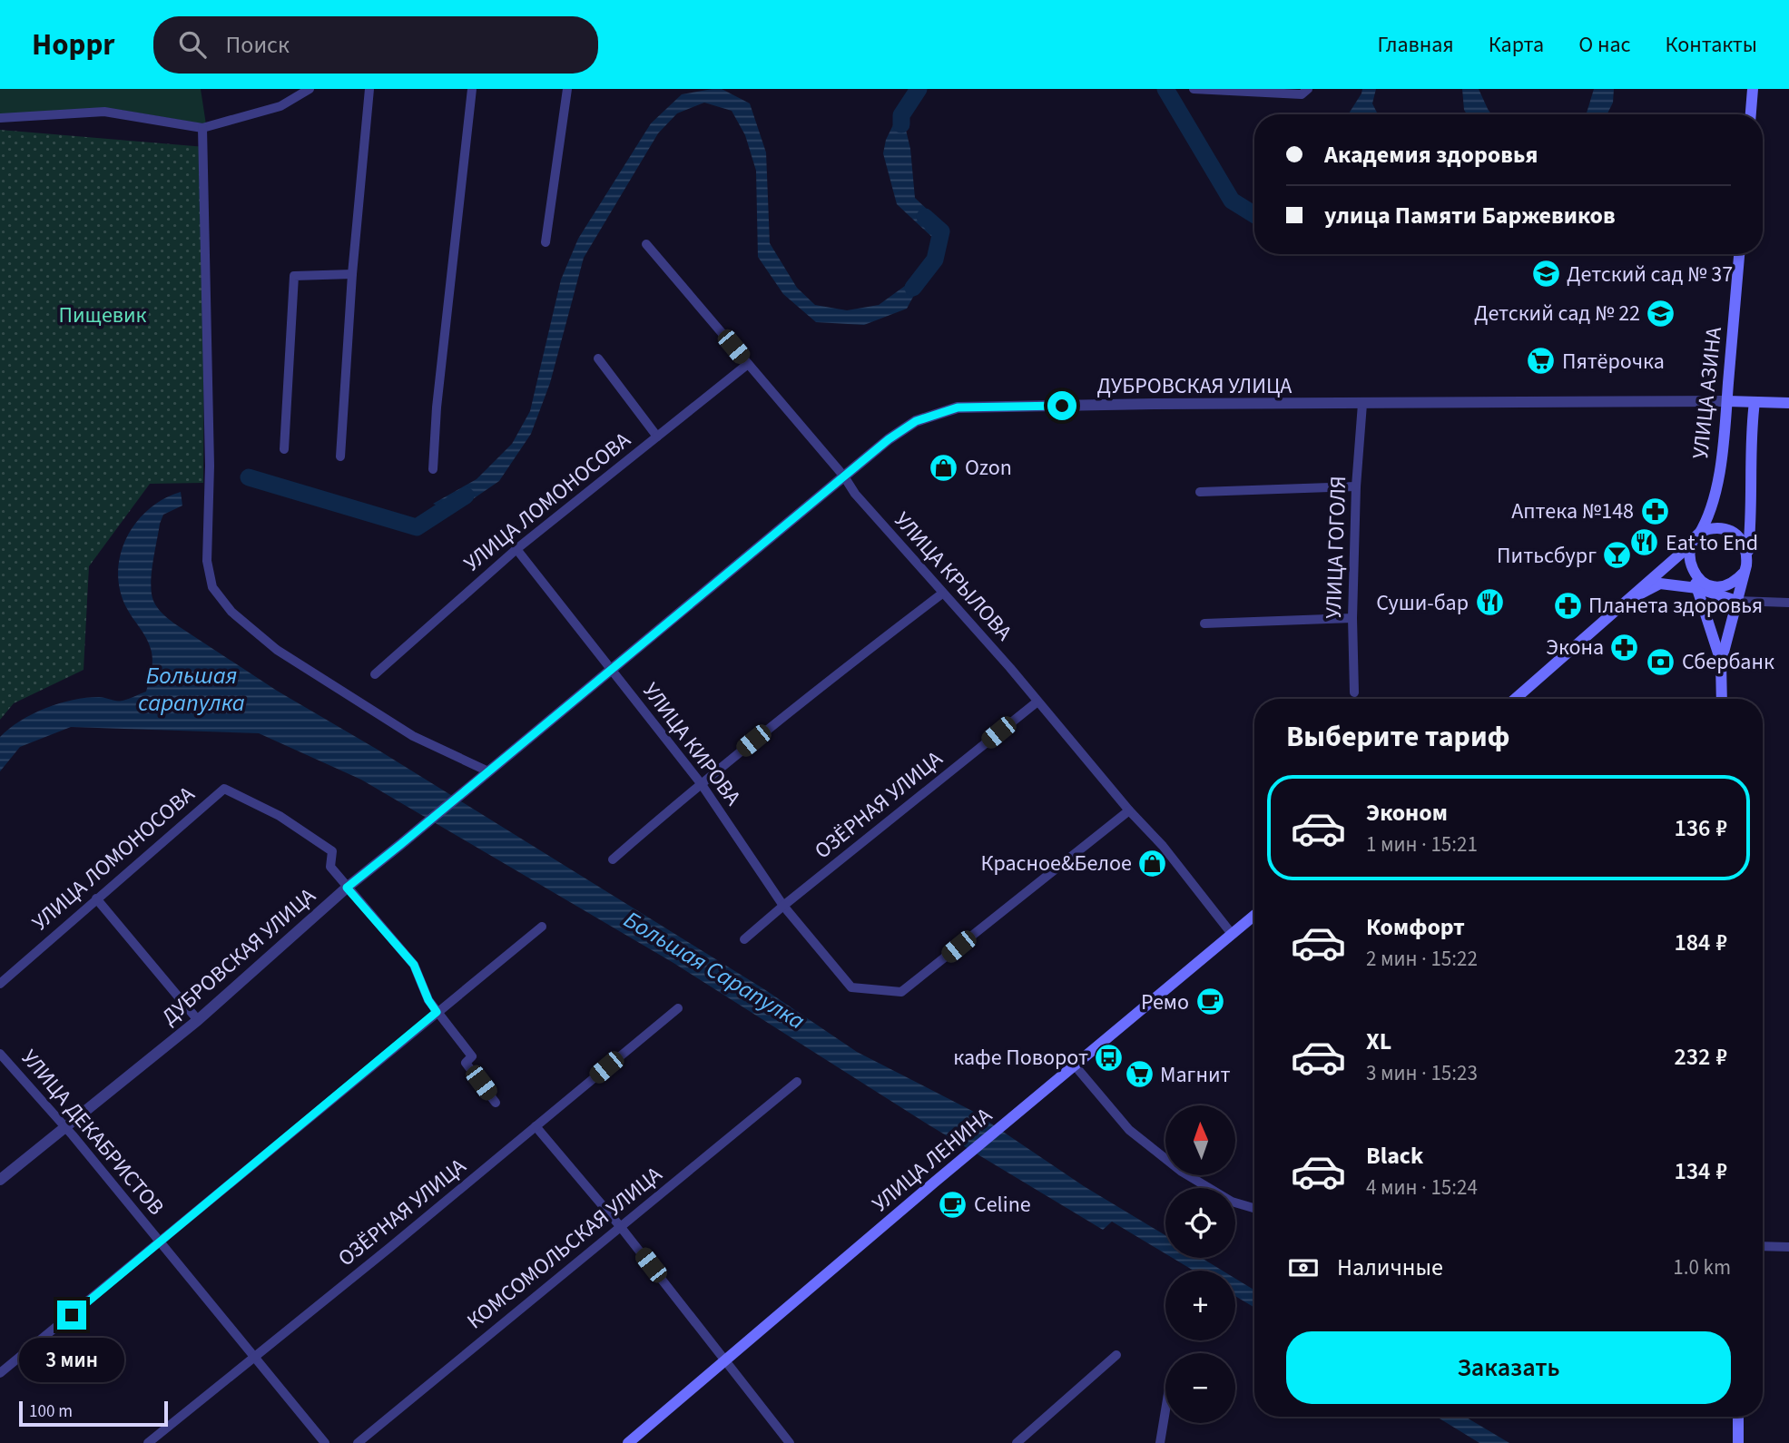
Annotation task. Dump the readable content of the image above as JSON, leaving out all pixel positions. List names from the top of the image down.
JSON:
{
  "streets": {
    "main road": ["ДУБРОВСКАЯ УЛИЦА", "УЛИЦА АЗИНА", "УЛИЦА ЛЕНИНА"],
    "street": [
      "УЛИЦА ЛОМОНОСОВА",
      "УЛИЦА ГОГОЛЯ",
      "УЛИЦА КРЫЛОВА",
      "УЛИЦА КИРОВА",
      "ОЗЁРНАЯ УЛИЦА",
      "УЛИЦА ДЕКАБРИСТОВ",
      "КОМСОМОЛЬСКАЯ УЛИЦА"
    ]
  },
  "crossings": [
    ["ДУБРОВСКАЯ УЛИЦА", "УЛИЦА АЗИНА"],
    ["ДУБРОВСКАЯ УЛИЦА", "УЛИЦА ЛОМОНОСОВА"],
    ["ДУБРОВСКАЯ УЛИЦА", "УЛИЦА ГОГОЛЯ"],
    ["ДУБРОВСКАЯ УЛИЦА", "УЛИЦА КРЫЛОВА"],
    ["ДУБРОВСКАЯ УЛИЦА", "УЛИЦА КИРОВА"],
    ["ДУБРОВСКАЯ УЛИЦА", "УЛИЦА ДЕКАБРИСТОВ"],
    ["УЛИЦА ЛОМОНОСОВА", "УЛИЦА КРЫЛОВА"],
    ["УЛИЦА ЛОМОНОСОВА", "УЛИЦА КИРОВА"],
    ["УЛИЦА КРЫЛОВА", "ОЗЁРНАЯ УЛИЦА"],
    ["УЛИЦА КРЫЛОВА", "УЛИЦА ЛЕНИНА"],
    ["УЛИЦА КИРОВА", "ОЗЁРНАЯ УЛИЦА"],
    ["ОЗЁРНАЯ УЛИЦА", "УЛИЦА ДЕКАБРИСТОВ"]
  ],
  "water": ["Большая сарапулка", "Большая Сарапулка"],
  "parks": ["Пищевик"],
  "places": {
    "school or university": ["Детский сад № 37", "Детский сад № 22"],
    "supermarket": ["Пятёрочка", "Магнит"],
    "shop": ["Ozon", "Красное&Белое"],
    "pharmacy": ["Аптека №148", "Планета здоровья", "Экона"],
    "restaurant": ["Eat to End", "Суши-бар"],
    "bar": ["Питьсбург"],
    "bank": ["Сбербанк"],
    "cafe": ["Ремо", "Celine"],
    "bus stop": ["кафе Поворот"]
  },
  "scale_bar": "100 m",
  "north": "top",
  "page": {
    "header": "Hoppr",
    "search": "Поиск",
    "nav": [
      "Главная",
      "Карта",
      "О нас",
      "Контакты"
    ],
    "banner": ["Академия здоровья", "улица Памяти Баржевиков"],
    "heading": "Выберите тариф",
    "list": [
      {
        "name": "Эконом",
        "note": "1 мин · 15:21",
        "value": "136 ₽"
      },
      {
        "name": "Комфорт",
        "note": "2 мин · 15:22",
        "value": "184 ₽"
      },
      {
        "name": "XL",
        "note": "3 мин · 15:23",
        "value": "232 ₽"
      },
      {
        "name": "Black",
        "note": "4 мин · 15:24",
        "value": "134 ₽"
      }
    ],
    "map_buttons": ["+", "−"],
    "pay": ["Наличные", "1.0 km"],
    "buttons": "Заказать",
    "bubble": "3 мин",
    "scale": "100 m"
  }
}
